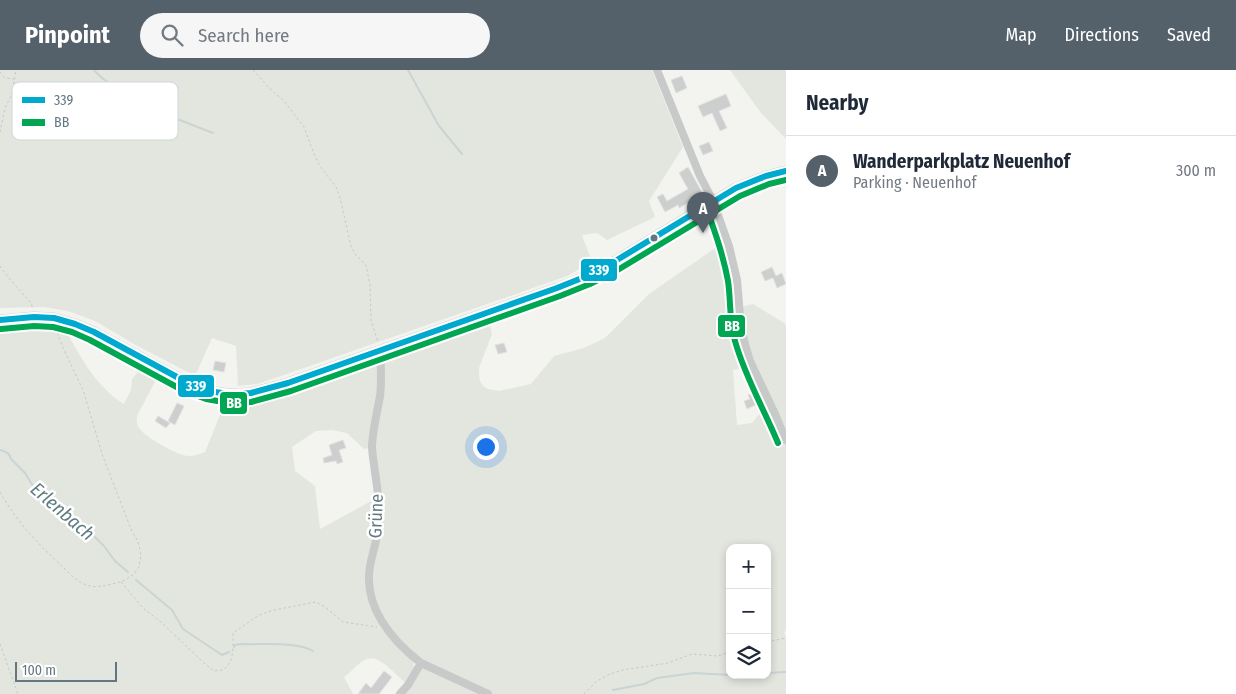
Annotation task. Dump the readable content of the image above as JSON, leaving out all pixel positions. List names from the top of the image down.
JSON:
{
  "streets": {
    "street": ["Grüne"]
  },
  "water": ["Erlenbach"],
  "lines": ["transit line 339", "transit line BB"],
  "legend": ["339", "BB"],
  "scale_bar": "100 m",
  "page": {
    "header": "Pinpoint",
    "search": "Search here",
    "nav": ["Map", "Directions", "Saved"],
    "heading": "Nearby",
    "list": [
      {
        "mark": "A",
        "name": "Wanderparkplatz Neuenhof",
        "note": "Parking · Neuenhof",
        "value": "300 m"
      }
    ],
    "pins": "A",
    "map_buttons": ["+", "−"],
    "scale": "100 m"
  }
}
